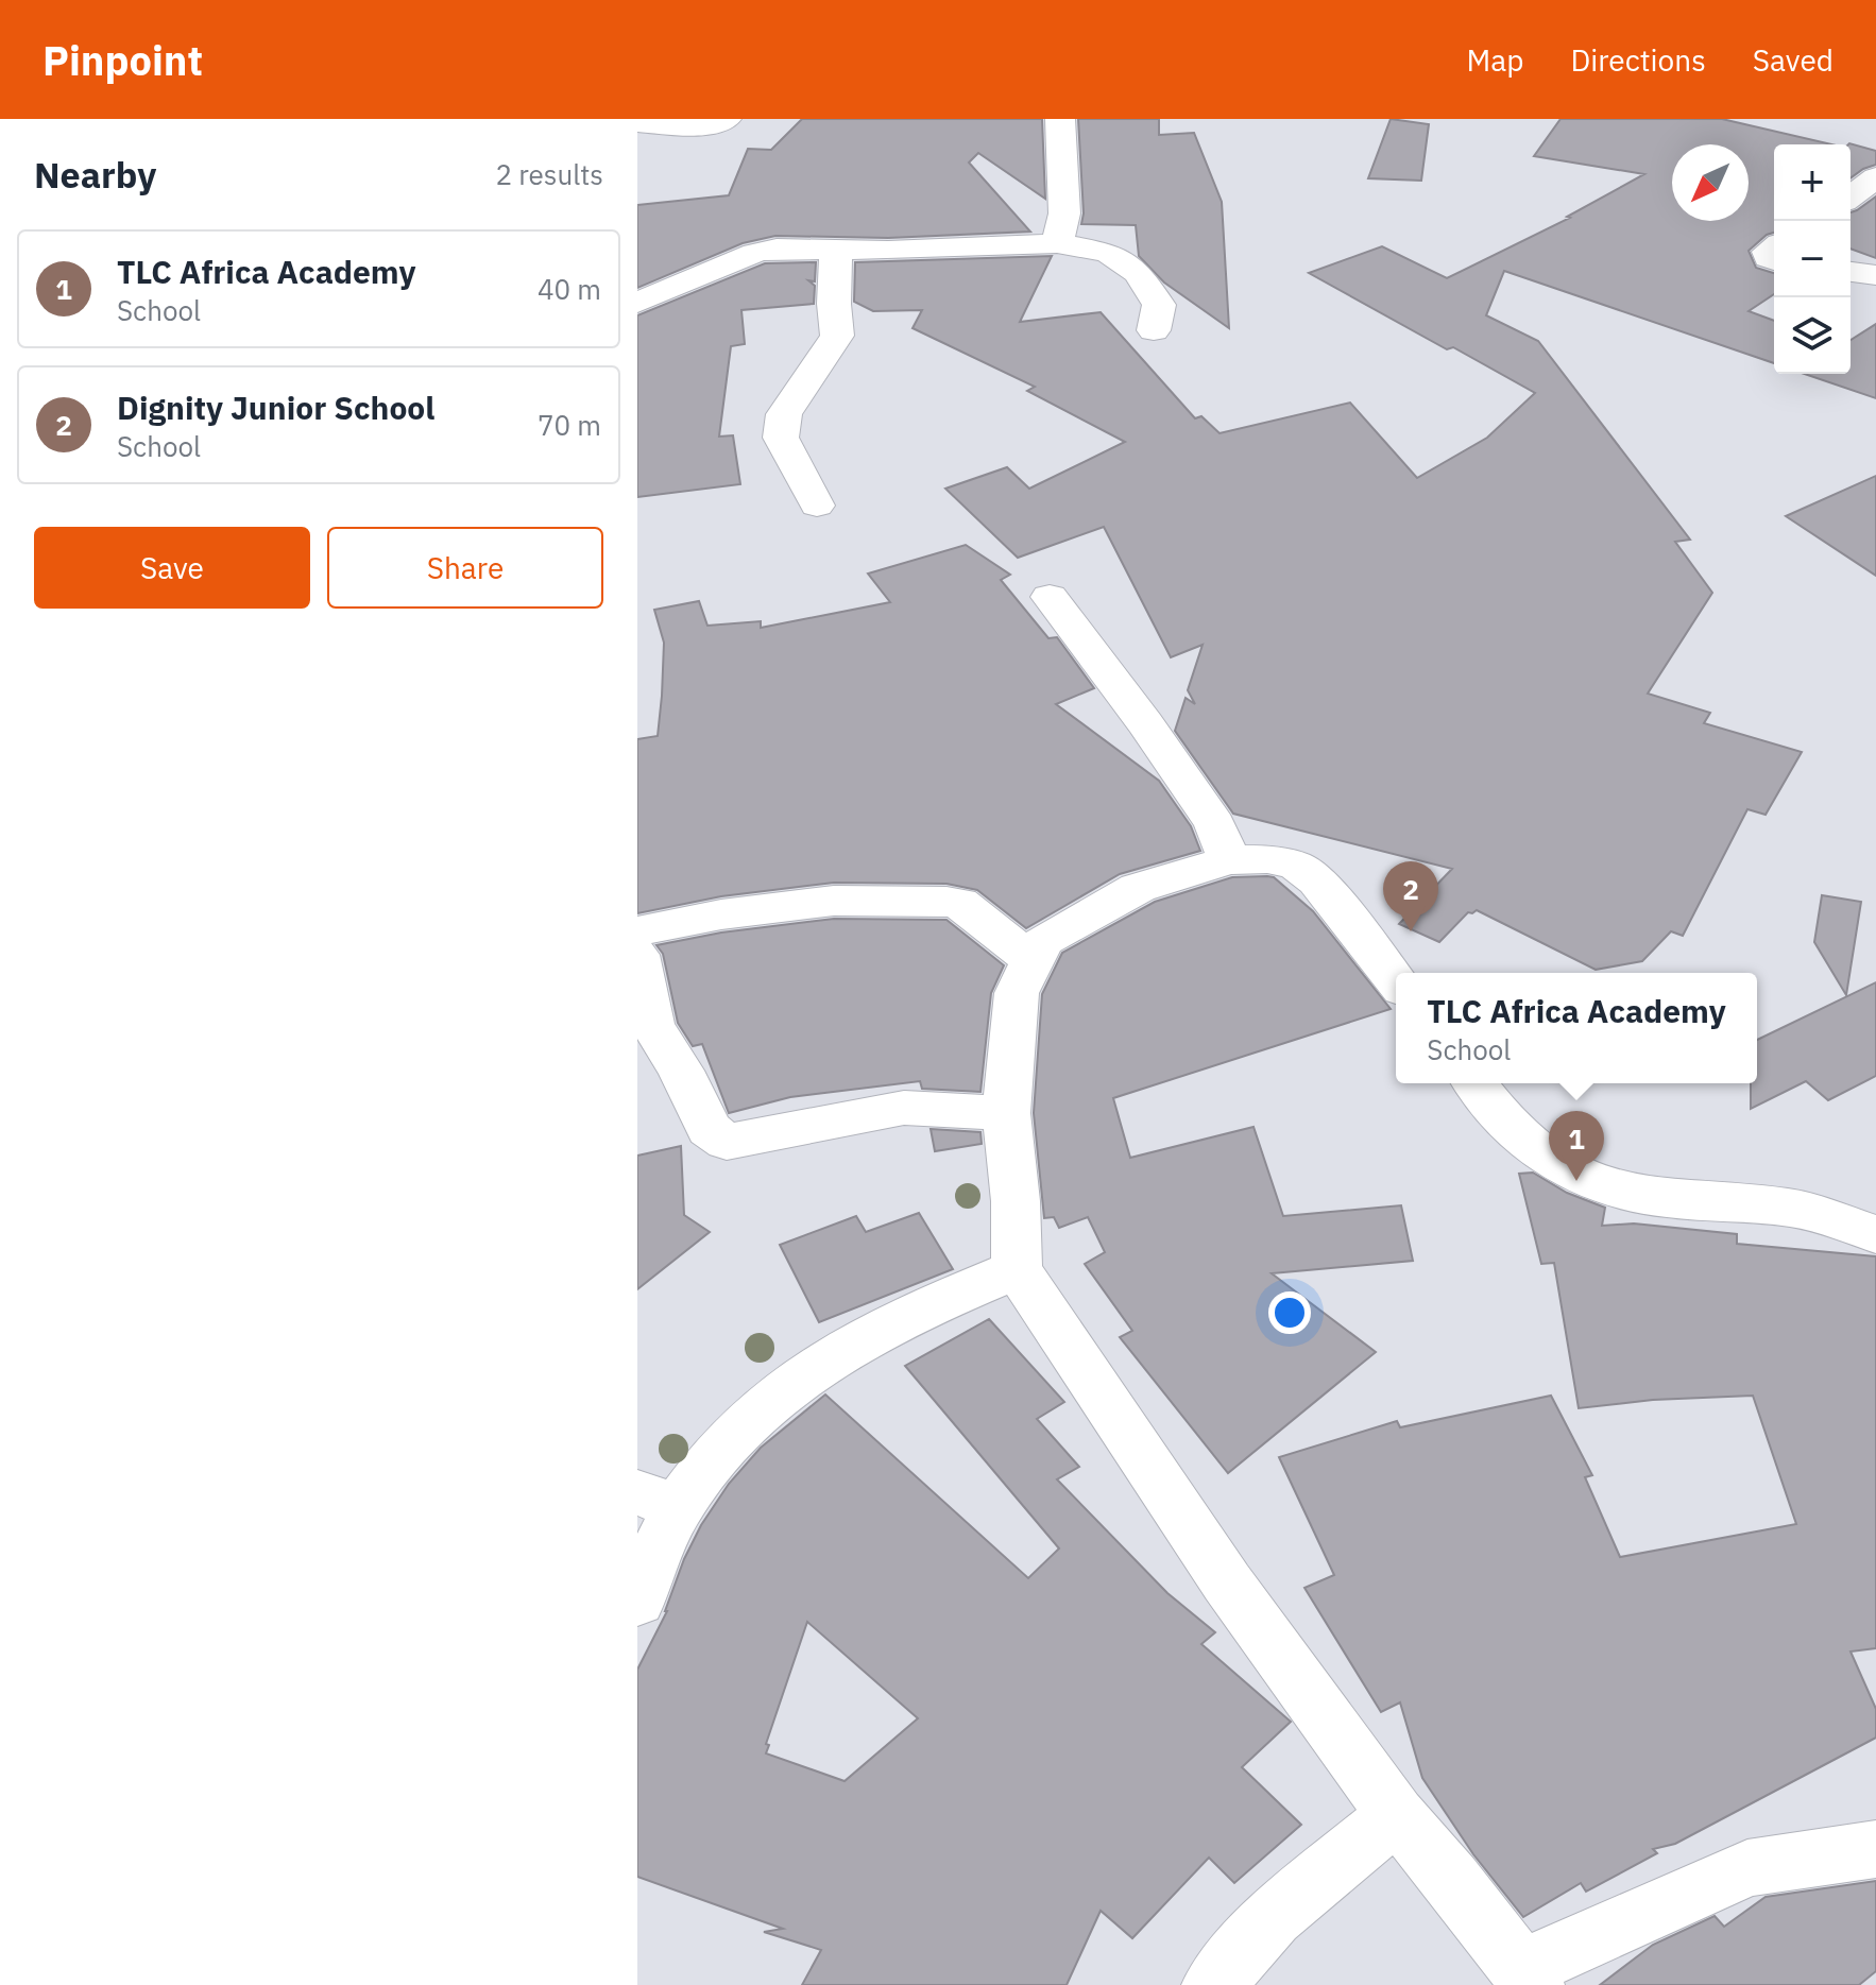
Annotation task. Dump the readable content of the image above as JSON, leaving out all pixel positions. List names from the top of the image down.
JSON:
{
  "north": "bottom left",
  "page": {
    "header": "Pinpoint",
    "nav": ["Map", "Directions", "Saved"],
    "heading": ["Nearby", "2 results"],
    "map_buttons": ["+", "−"],
    "list": [
      {
        "mark": "1",
        "name": "TLC Africa Academy",
        "note": "School",
        "value": "40 m"
      },
      {
        "mark": "2",
        "name": "Dignity Junior School",
        "note": "School",
        "value": "70 m"
      }
    ],
    "buttons": ["Save", "Share"],
    "pins": ["2", "1"],
    "popup": ["TLC Africa Academy", "School"]
  }
}
